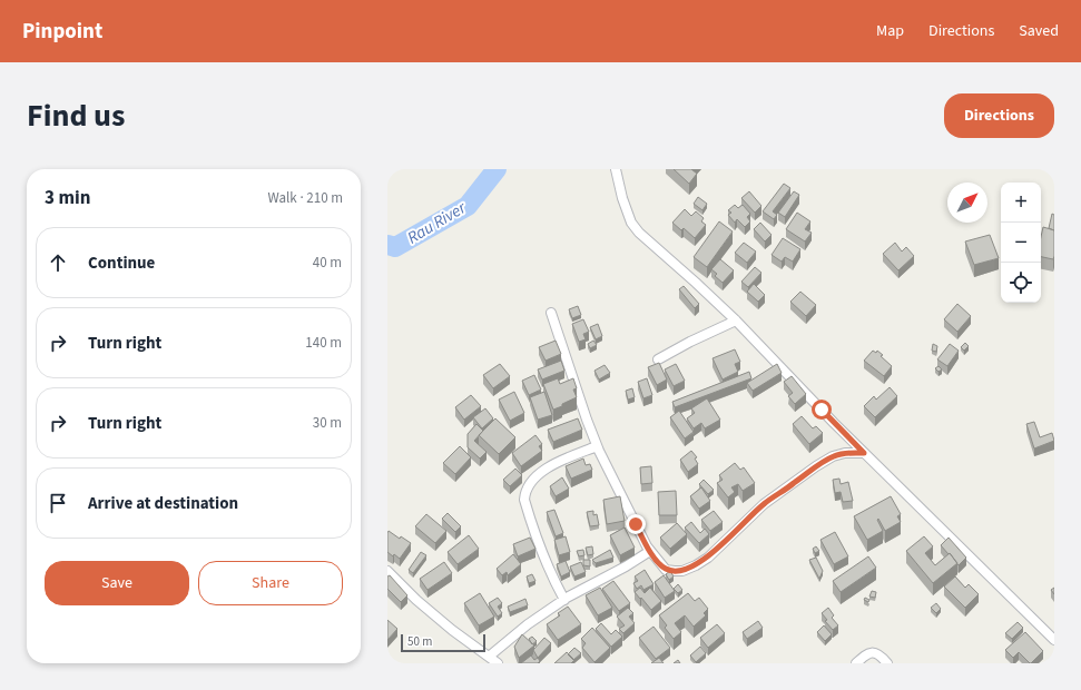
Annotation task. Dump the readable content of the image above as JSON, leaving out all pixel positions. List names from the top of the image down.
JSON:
{
  "water": ["Rau River"],
  "scale_bar": "50 m",
  "north": "top right",
  "page": {
    "header": "Pinpoint",
    "nav": ["Map", "Directions", "Saved"],
    "title": "Find us",
    "buttons": [
      "Directions",
      ["Save", "Share"]
    ],
    "heading": ["3 min", "Walk · 210 m"],
    "map_buttons": ["+", "−"],
    "list": [
      ["Continue", "40 m"],
      ["Turn right", "140 m"],
      ["Turn right", "30 m"],
      "Arrive at destination"
    ],
    "scale": "50 m"
  }
}
